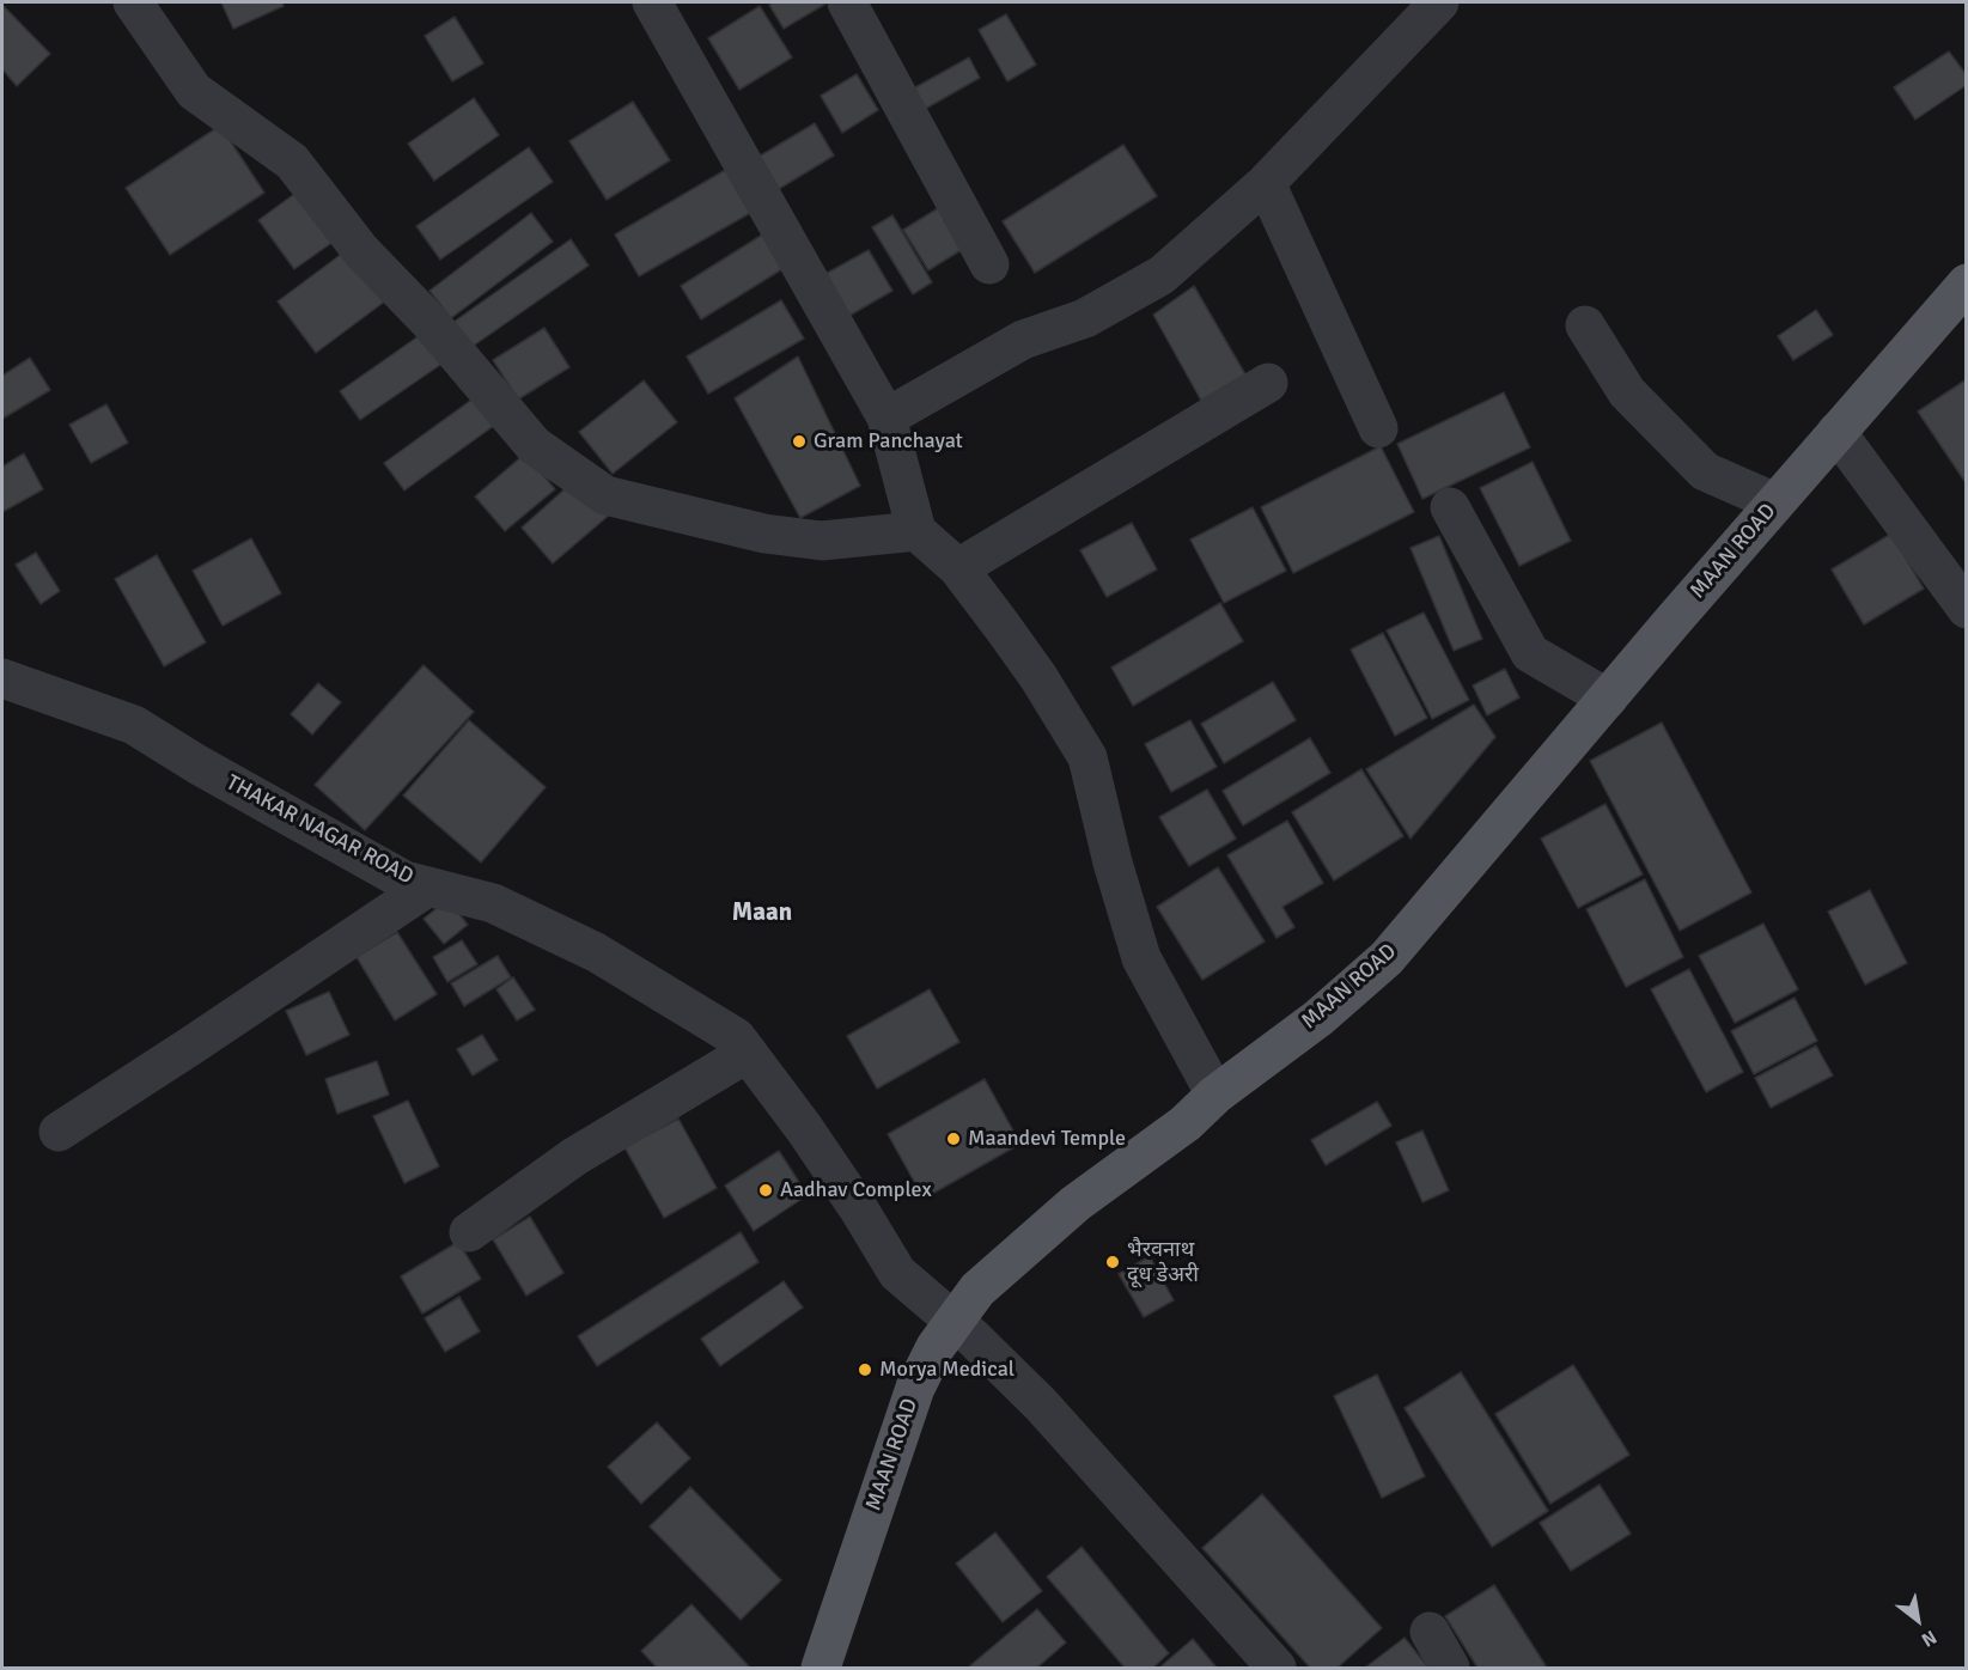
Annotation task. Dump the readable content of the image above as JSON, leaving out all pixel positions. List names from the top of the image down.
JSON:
{
  "streets": {
    "main road": ["MAAN ROAD"],
    "street": ["THAKAR NAGAR ROAD"]
  },
  "crossings": [
    ["MAAN ROAD", "THAKAR NAGAR ROAD"]
  ],
  "districts": ["Maan"],
  "places": [
    "Gram Panchayat",
    "Maandevi Temple",
    "Aadhav Complex",
    "भैरवनाथ दूध डेअरी",
    "Morya Medical"
  ],
  "north": "bottom right"
}
